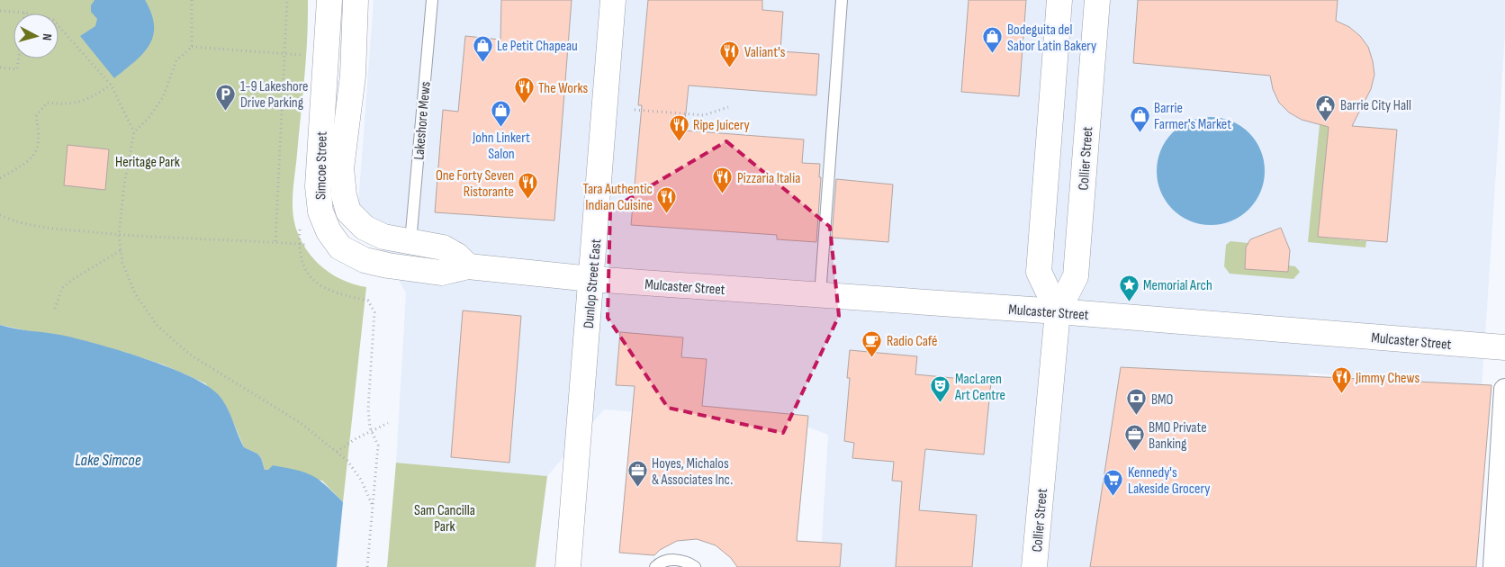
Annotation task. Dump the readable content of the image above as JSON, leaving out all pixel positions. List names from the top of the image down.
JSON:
{
  "streets": {
    "street": [
      "Collier Street",
      "Simcoe Street",
      "Dunlop Street East",
      "Mulcaster Street"
    ],
    "lane": ["Lakeshore Mews"]
  },
  "crossings": [
    ["Lakeshore Mews", "Simcoe Street"],
    ["Collier Street", "Mulcaster Street"],
    ["Simcoe Street", "Dunlop Street East"],
    ["Simcoe Street", "Mulcaster Street"],
    ["Dunlop Street East", "Mulcaster Street"]
  ],
  "water": ["Lake Simcoe"],
  "parks": ["Heritage Park", "Sam Cancilla Park"],
  "places": {
    "shop": [
      "Bodeguita del Sabor Latin Bakery",
      "Le Petit Chapeau",
      "John Linkert Salon",
      "Barrie Farmer's Market"
    ],
    "restaurant": [
      "Valiant's",
      "The Works",
      "Ripe Juicery",
      "Pizzaria Italia",
      "One Forty Seven Ristorante",
      "Tara Authentic Indian Cuisine",
      "Jimmy Chews"
    ],
    "parking": ["1-9 Lakeshore Drive Parking"],
    "public building": ["Barrie City Hall"],
    "place": ["Memorial Arch"],
    "cafe": ["Radio Café"],
    "theatre": ["MacLaren Art Centre"],
    "bank": ["BMO"],
    "office": ["BMO Private Banking", "Hoyes, Michalos & Associates Inc."],
    "supermarket": ["Kennedy's Lakeside Grocery"]
  },
  "north": "right"
}
